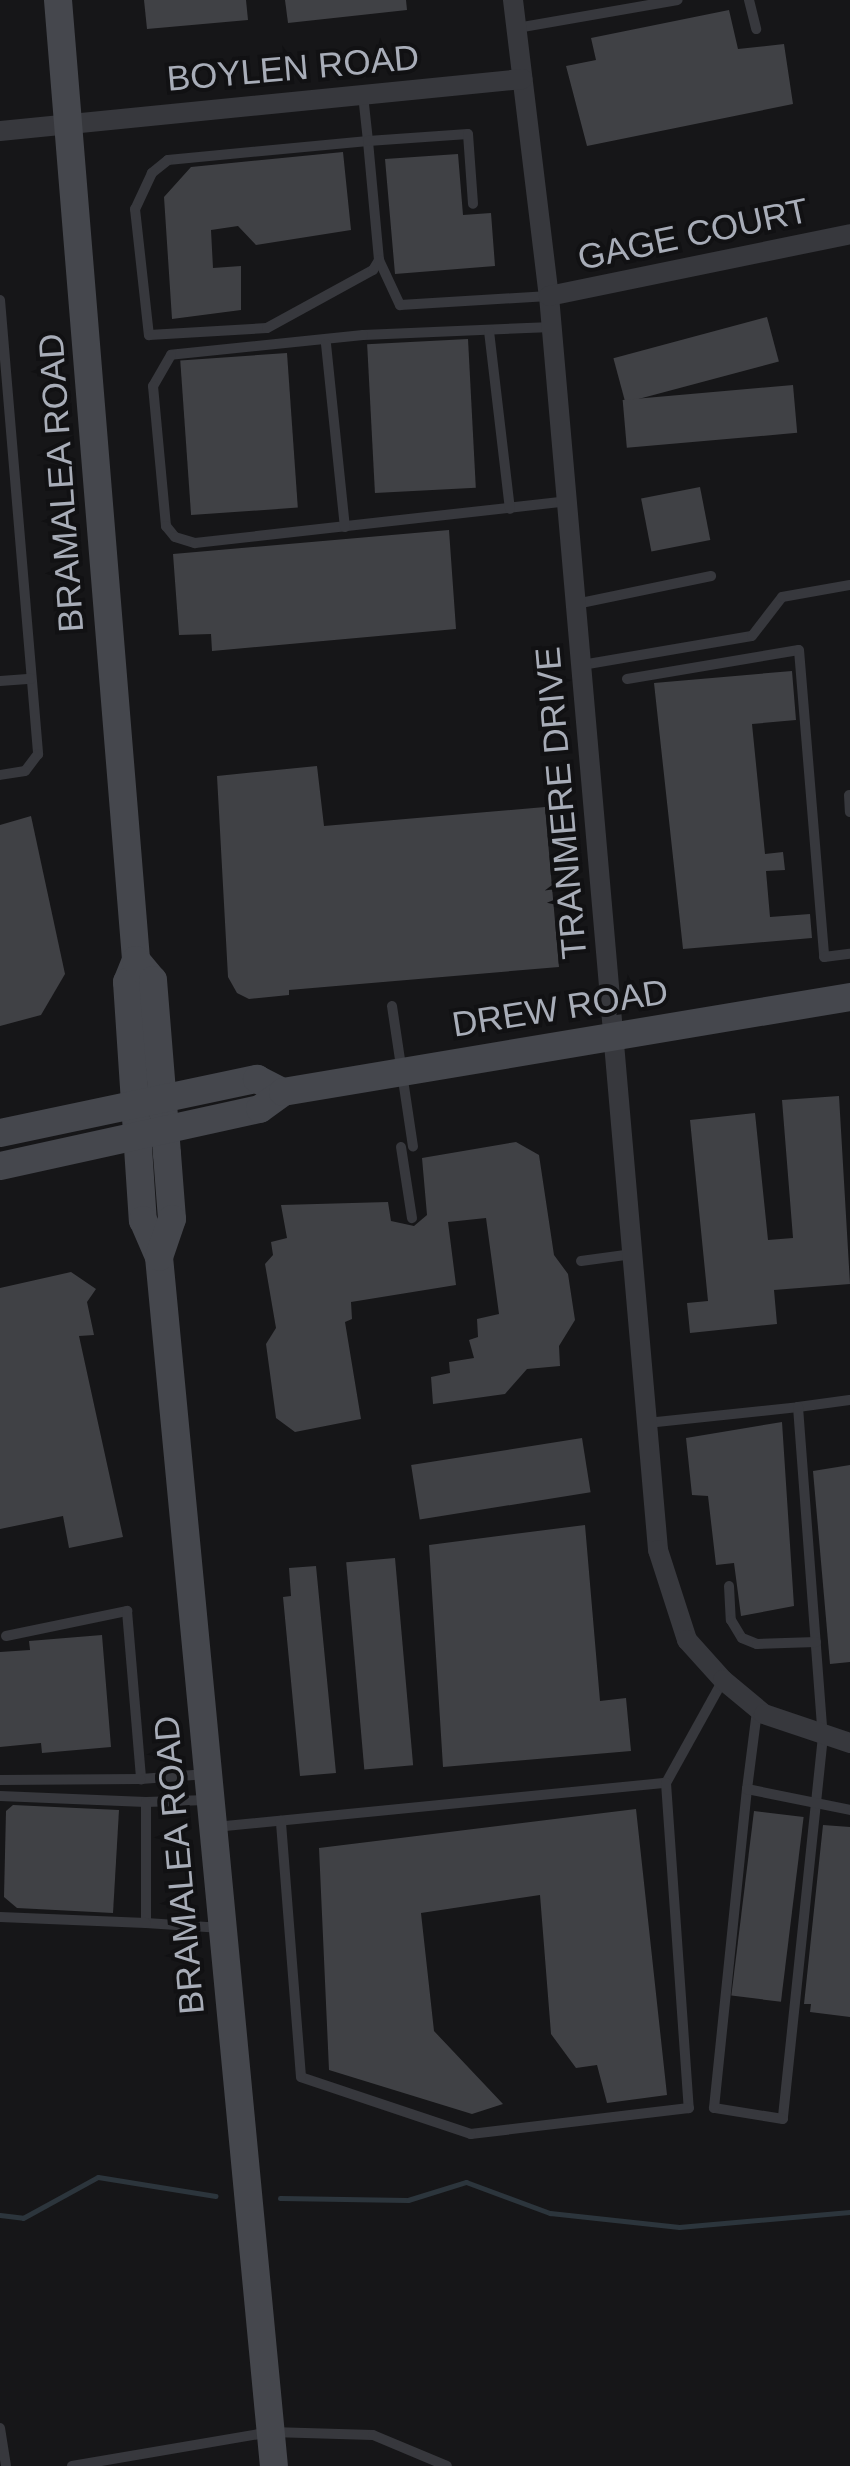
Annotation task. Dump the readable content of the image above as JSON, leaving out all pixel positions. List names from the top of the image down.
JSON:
{
  "streets": {
    "main road": ["BRAMALEA ROAD", "DREW ROAD"],
    "street": ["BOYLEN ROAD", "GAGE COURT", "TRANMERE DRIVE"]
  },
  "crossings": [
    ["BOYLEN ROAD", "BRAMALEA ROAD"],
    ["BOYLEN ROAD", "TRANMERE DRIVE"],
    ["GAGE COURT", "TRANMERE DRIVE"],
    ["BRAMALEA ROAD", "DREW ROAD"],
    ["TRANMERE DRIVE", "DREW ROAD"]
  ]
}
